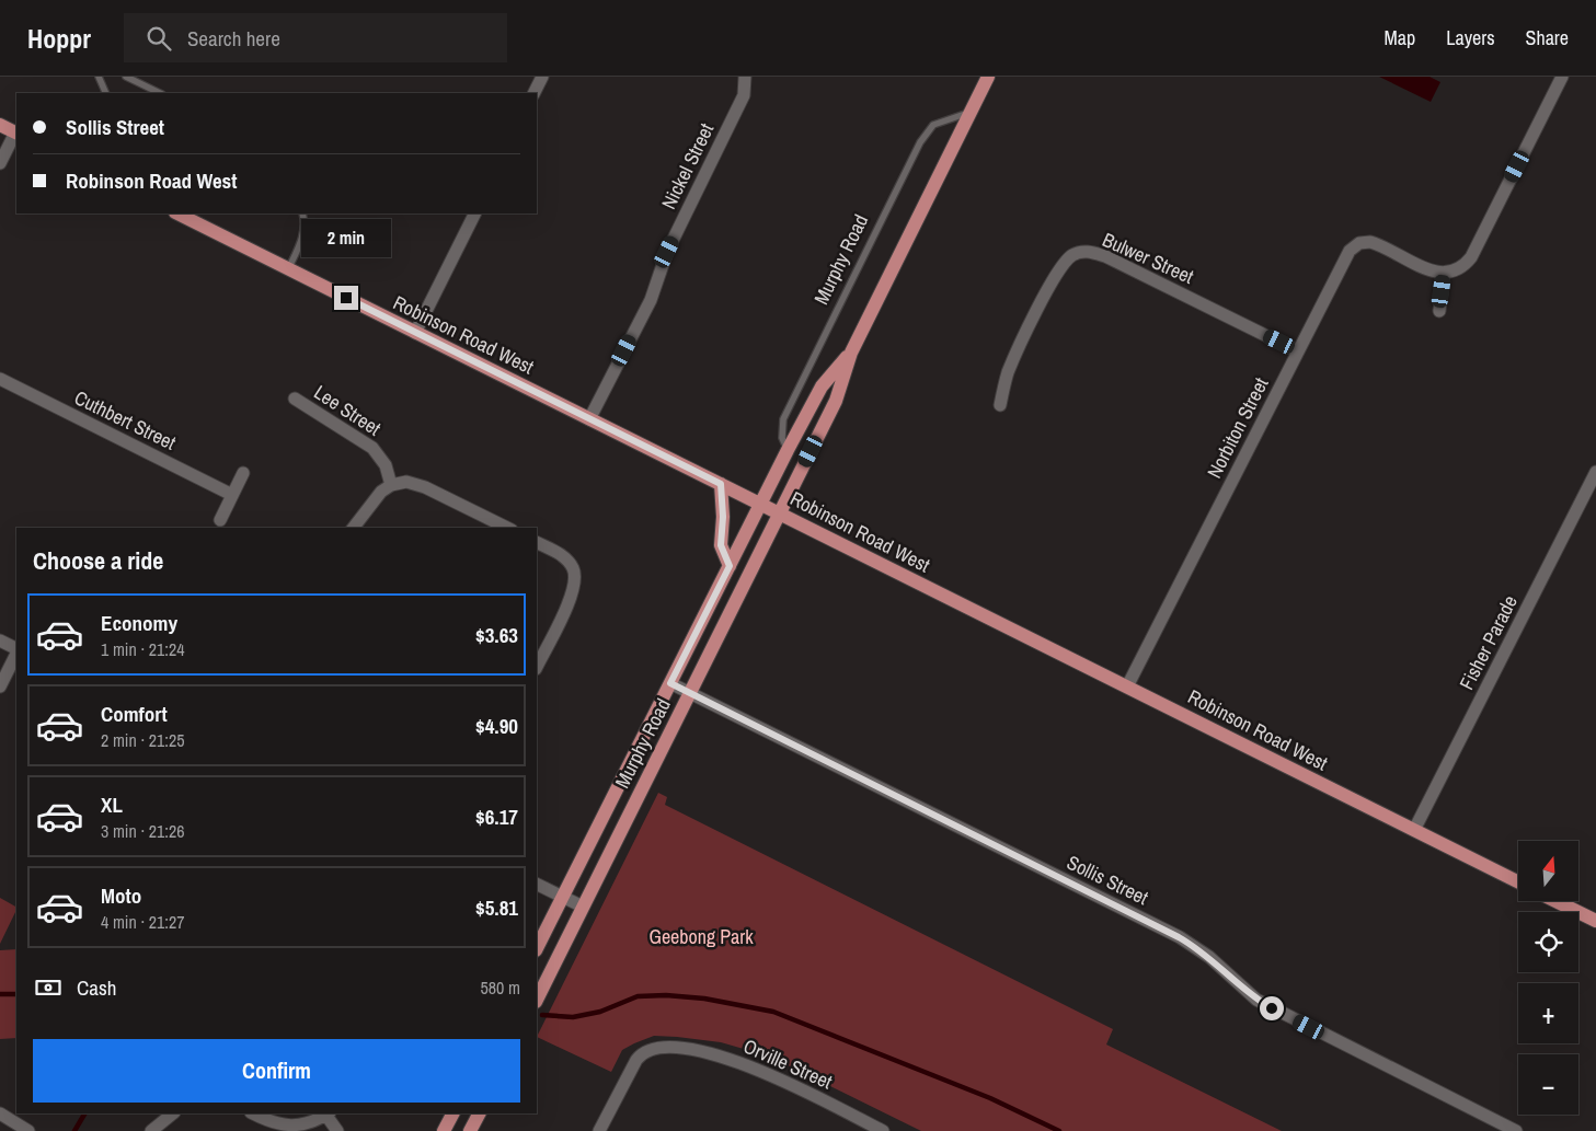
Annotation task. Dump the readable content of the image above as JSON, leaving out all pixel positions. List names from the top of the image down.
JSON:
{
  "streets": {
    "main road": ["Murphy Road", "Robinson Road West"],
    "street": [
      "Nickel Street",
      "Bulwer Street",
      "Lee Street",
      "Cuthbert Street",
      "Norbiton Street",
      "Fisher Parade",
      "Sollis Street",
      "Orville Street"
    ]
  },
  "crossings": [
    ["Nickel Street", "Robinson Road West"],
    ["Bulwer Street", "Norbiton Street"],
    ["Murphy Road", "Robinson Road West"],
    ["Murphy Road", "Sollis Street"],
    ["Robinson Road West", "Norbiton Street"],
    ["Robinson Road West", "Fisher Parade"]
  ],
  "parks": ["Geebong Park"],
  "north": "top",
  "page": {
    "header": "Hoppr",
    "search": "Search here",
    "nav": ["Map", "Layers", "Share"],
    "banner": ["Sollis Street", "Robinson Road West"],
    "bubble": "2 min",
    "heading": "Choose a ride",
    "list": [
      {
        "name": "Economy",
        "note": "1 min · 21:24",
        "value": "$3.63"
      },
      {
        "name": "Comfort",
        "note": "2 min · 21:25",
        "value": "$4.90"
      },
      {
        "name": "XL",
        "note": "3 min · 21:26",
        "value": "$6.17"
      },
      {
        "name": "Moto",
        "note": "4 min · 21:27",
        "value": "$5.81"
      }
    ],
    "map_buttons": ["+", "−"],
    "pay": ["Cash", "580 m"],
    "buttons": "Confirm"
  }
}
